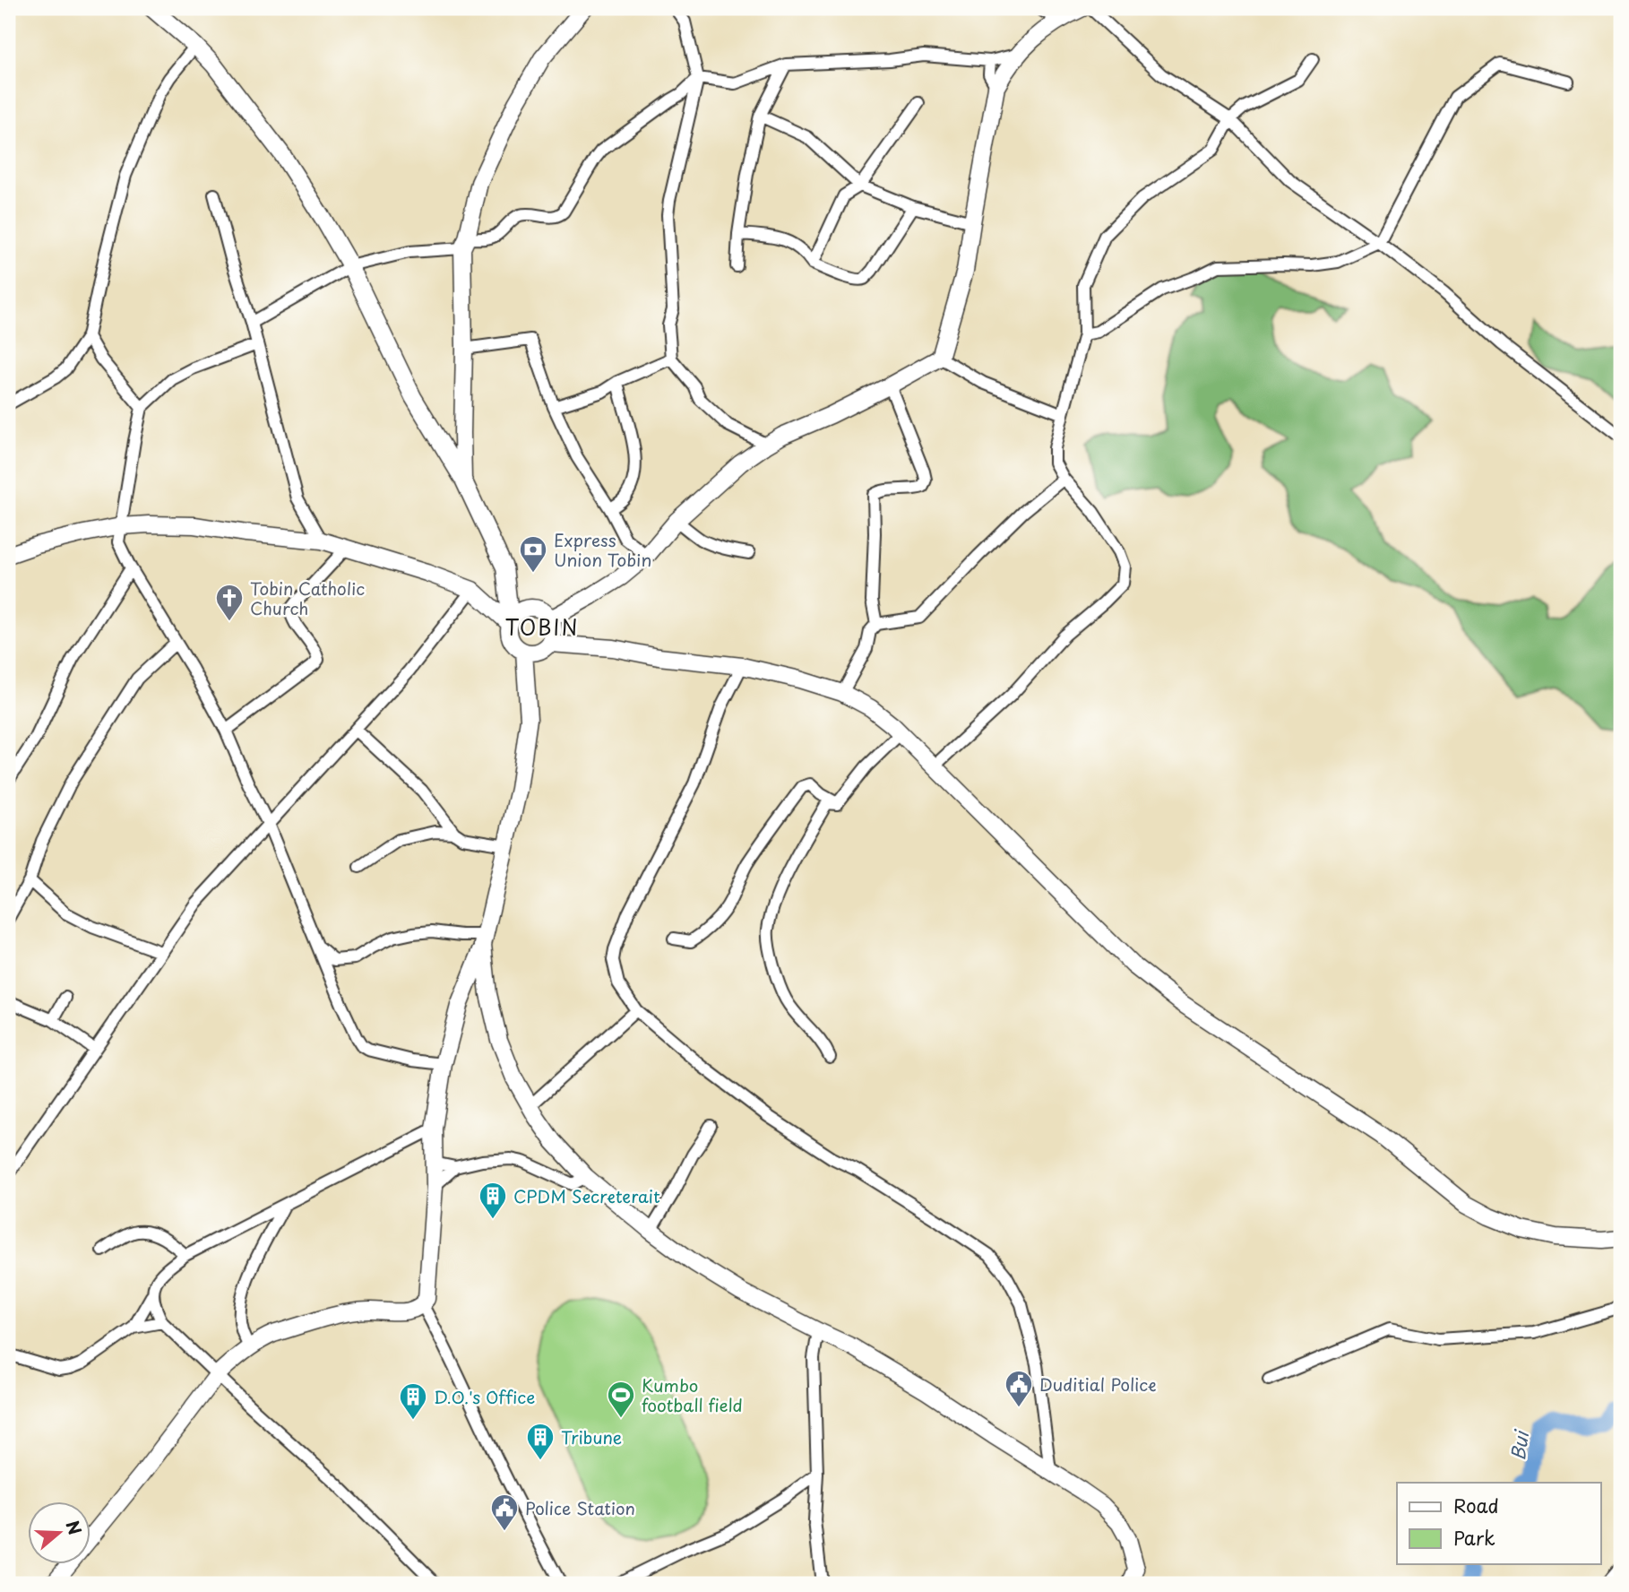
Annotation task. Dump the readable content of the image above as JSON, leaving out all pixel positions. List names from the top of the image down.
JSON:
{
  "districts": ["TOBIN"],
  "water": ["Bui"],
  "places": {
    "bank": ["Express Union Tobin"],
    "church": ["Tobin Catholic Church"],
    "building": ["CPDM Secreterait", "D.O.'s Office", "Tribune"],
    "public building": ["Duditial Police", "Police Station"],
    "sports": ["Kumbo football field"]
  },
  "legend": ["Road", "Park"],
  "north": "right"
}
